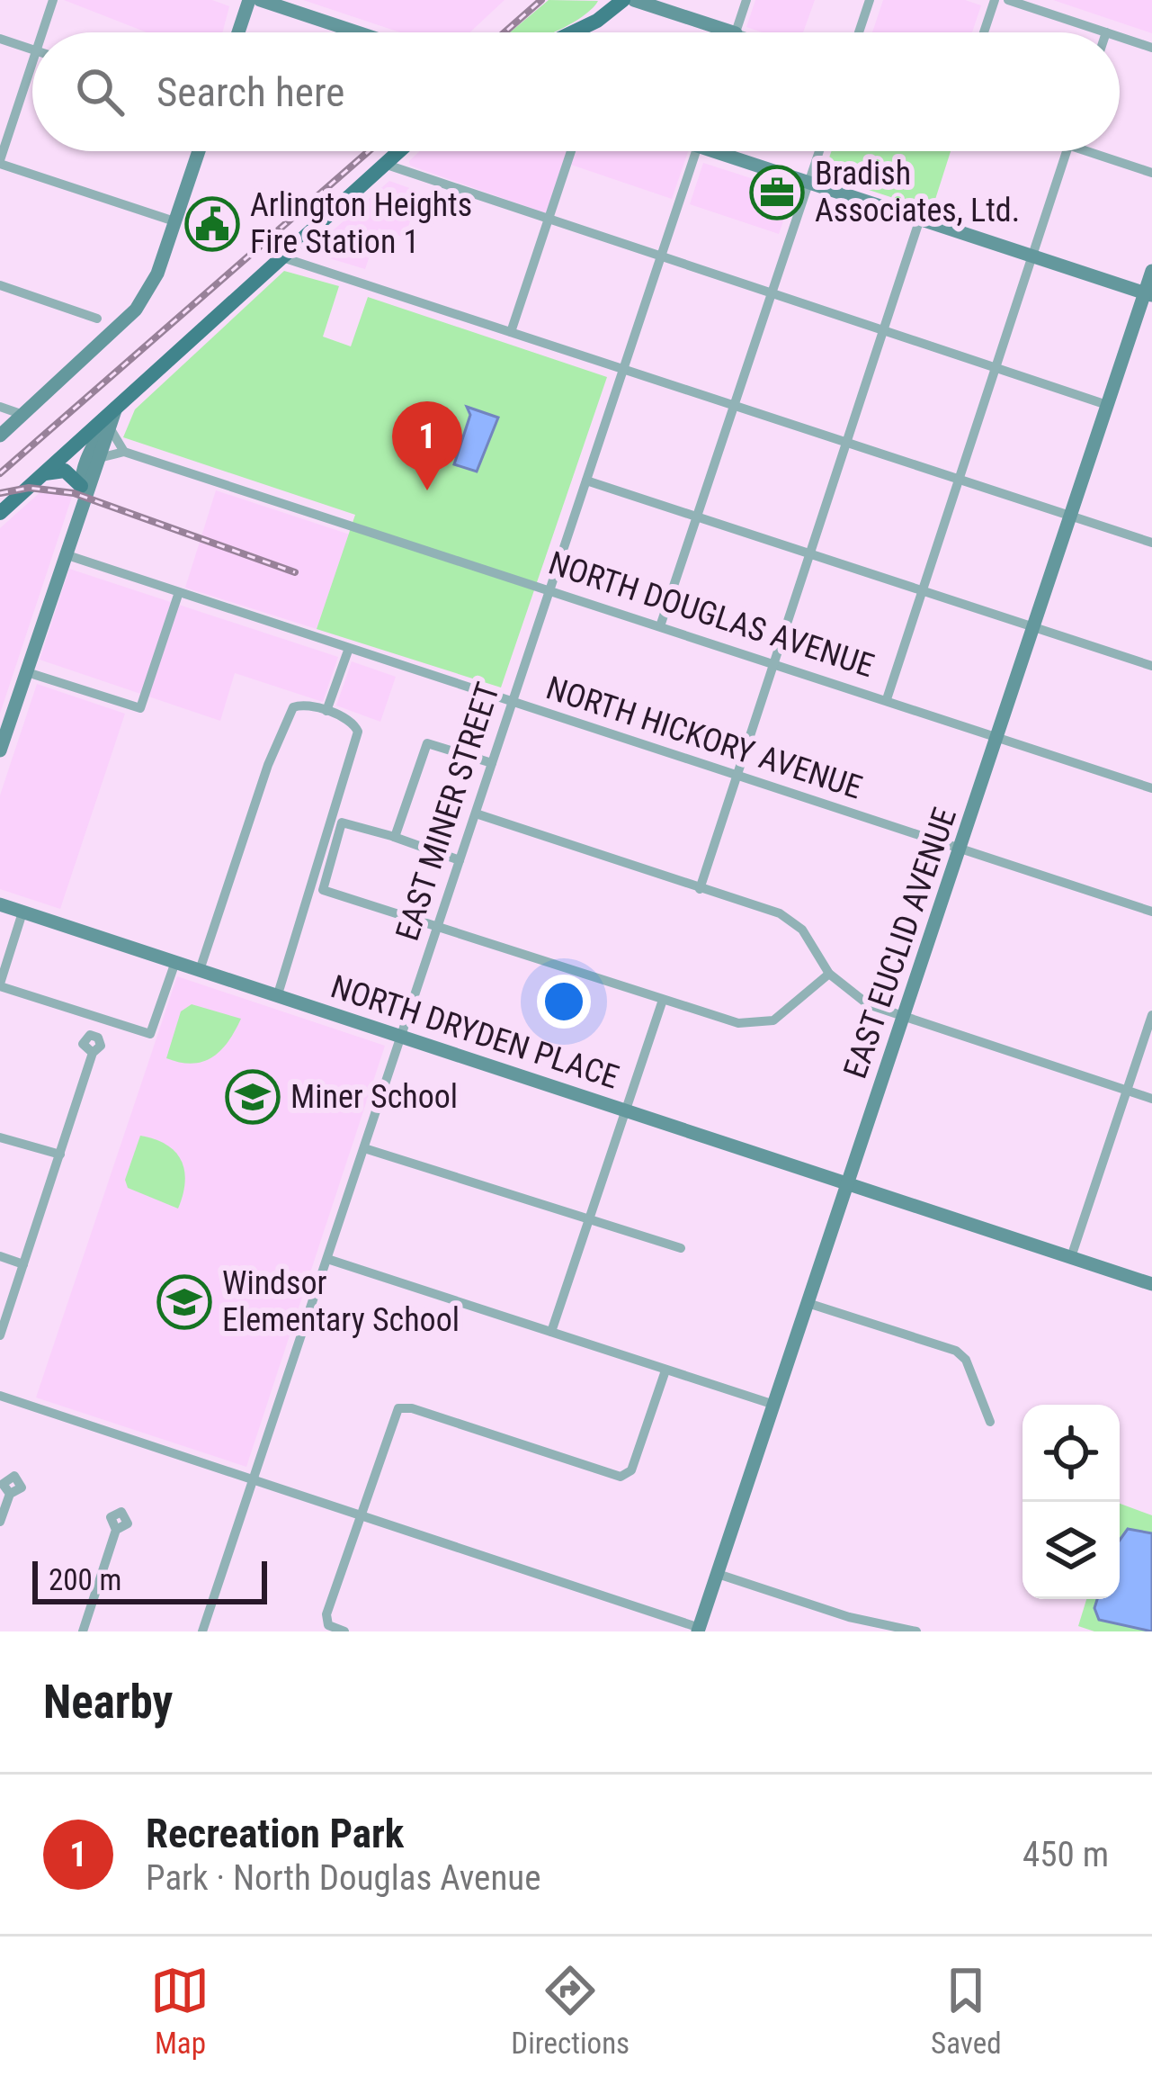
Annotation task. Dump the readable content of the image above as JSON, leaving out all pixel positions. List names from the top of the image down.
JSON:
{
  "streets": {
    "street": [
      "NORTH DOUGLAS AVENUE",
      "NORTH HICKORY AVENUE",
      "EAST MINER STREET",
      "EAST EUCLID AVENUE",
      "NORTH DRYDEN PLACE"
    ]
  },
  "crossings": [
    ["NORTH DOUGLAS AVENUE", "EAST MINER STREET"],
    ["NORTH DOUGLAS AVENUE", "EAST EUCLID AVENUE"],
    ["NORTH HICKORY AVENUE", "EAST MINER STREET"],
    ["NORTH HICKORY AVENUE", "EAST EUCLID AVENUE"],
    ["EAST MINER STREET", "NORTH DRYDEN PLACE"],
    ["EAST EUCLID AVENUE", "NORTH DRYDEN PLACE"]
  ],
  "places": {
    "office": ["Bradish Associates, Ltd."],
    "public building": ["Arlington Heights Fire Station 1"],
    "school or university": ["Miner School", "Windsor Elementary School"]
  },
  "scale_bar": "200 m",
  "page": {
    "search": "Search here",
    "pins": "1",
    "scale": "200 m",
    "heading": "Nearby",
    "list": [
      {
        "mark": "1",
        "name": "Recreation Park",
        "note": "Park · North Douglas Avenue",
        "value": "450 m"
      }
    ],
    "nav": ["Map", "Directions", "Saved"]
  }
}
